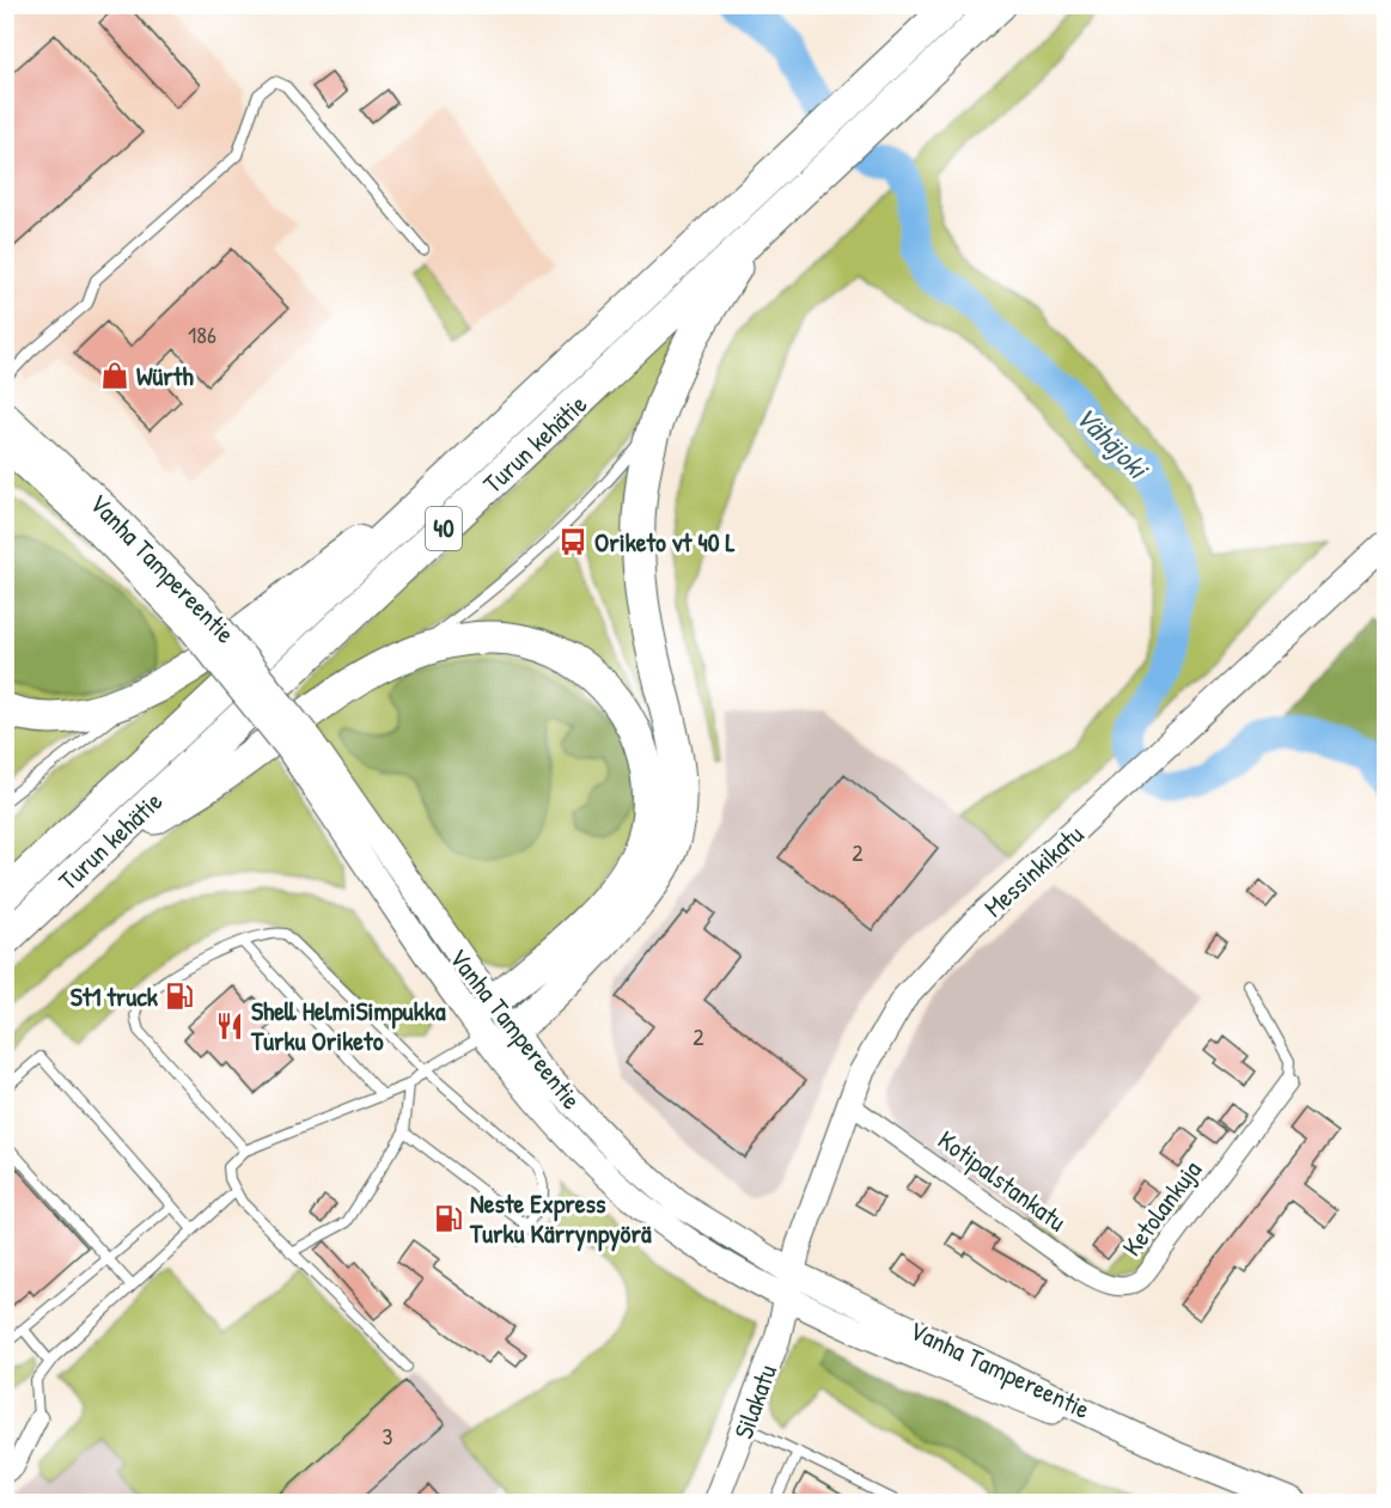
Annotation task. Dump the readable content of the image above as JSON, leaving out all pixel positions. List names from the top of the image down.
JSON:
{
  "streets": {
    "highway": ["Turun kehätie", "40"],
    "main road": ["Vanha Tampereentie", "Messinkikatu", "Silakatu"],
    "street": ["Kotipalstankatu", "Ketolankuja"]
  },
  "crossings": [
    ["Vanha Tampereentie", "Messinkikatu"],
    ["Vanha Tampereentie", "Silakatu"],
    ["Messinkikatu", "Kotipalstankatu"],
    ["Messinkikatu", "Silakatu"],
    ["Kotipalstankatu", "Ketolankuja"]
  ],
  "water": ["Vähäjoki"],
  "places": {
    "shop": ["Würth"],
    "bus stop": ["Oriketo vt 40 L"],
    "fuel station": ["St1 truck", "Neste Express Turku Kärrynpyörä"],
    "restaurant": ["Shell HelmiSimpukka Turku Oriketo"]
  },
  "house_numbers": [
    "186",
    "2",
    "2",
    "3"
  ]
}
